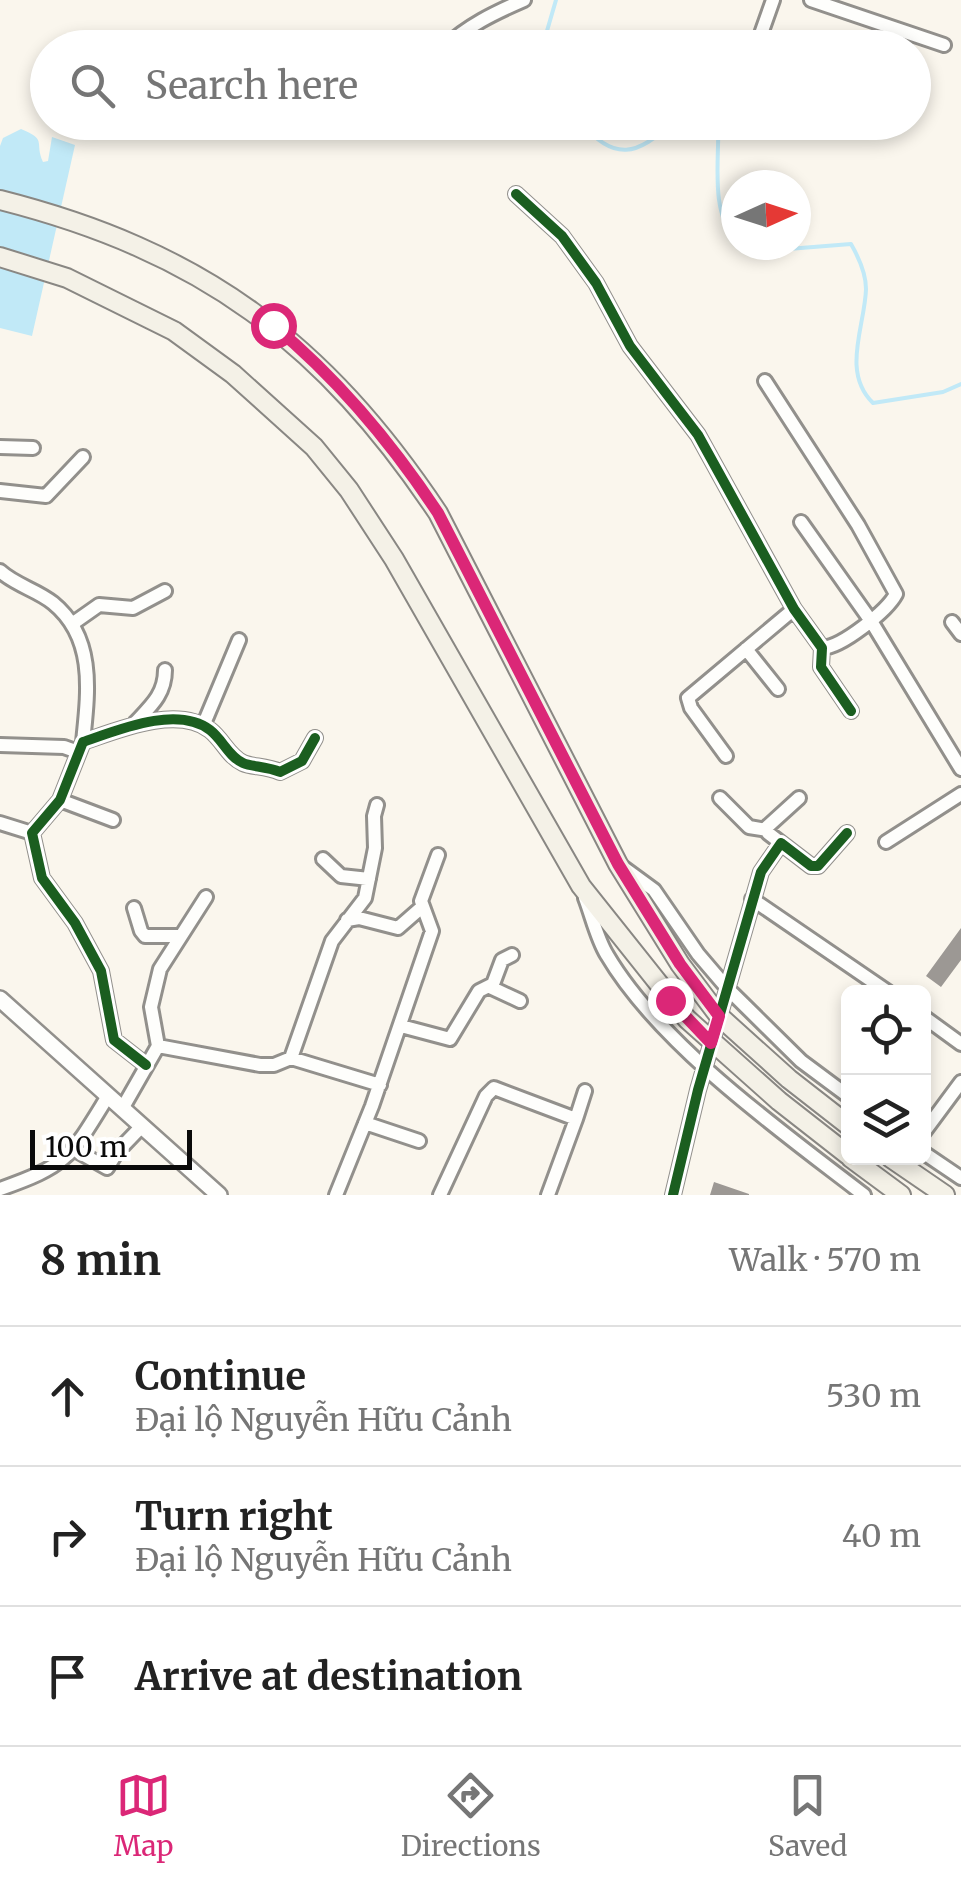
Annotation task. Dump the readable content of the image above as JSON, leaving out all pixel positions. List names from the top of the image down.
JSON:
{
  "scale_bar": "100 m",
  "north": "right",
  "page": {
    "search": "Search here",
    "scale": "100 m",
    "heading": ["8 min", "Walk · 570 m"],
    "list": [
      ["Continue", "Đại lộ Nguyễn Hữu Cảnh", "530 m"],
      ["Turn right", "Đại lộ Nguyễn Hữu Cảnh", "40 m"],
      "Arrive at destination"
    ],
    "nav": ["Map", "Directions", "Saved"]
  }
}
